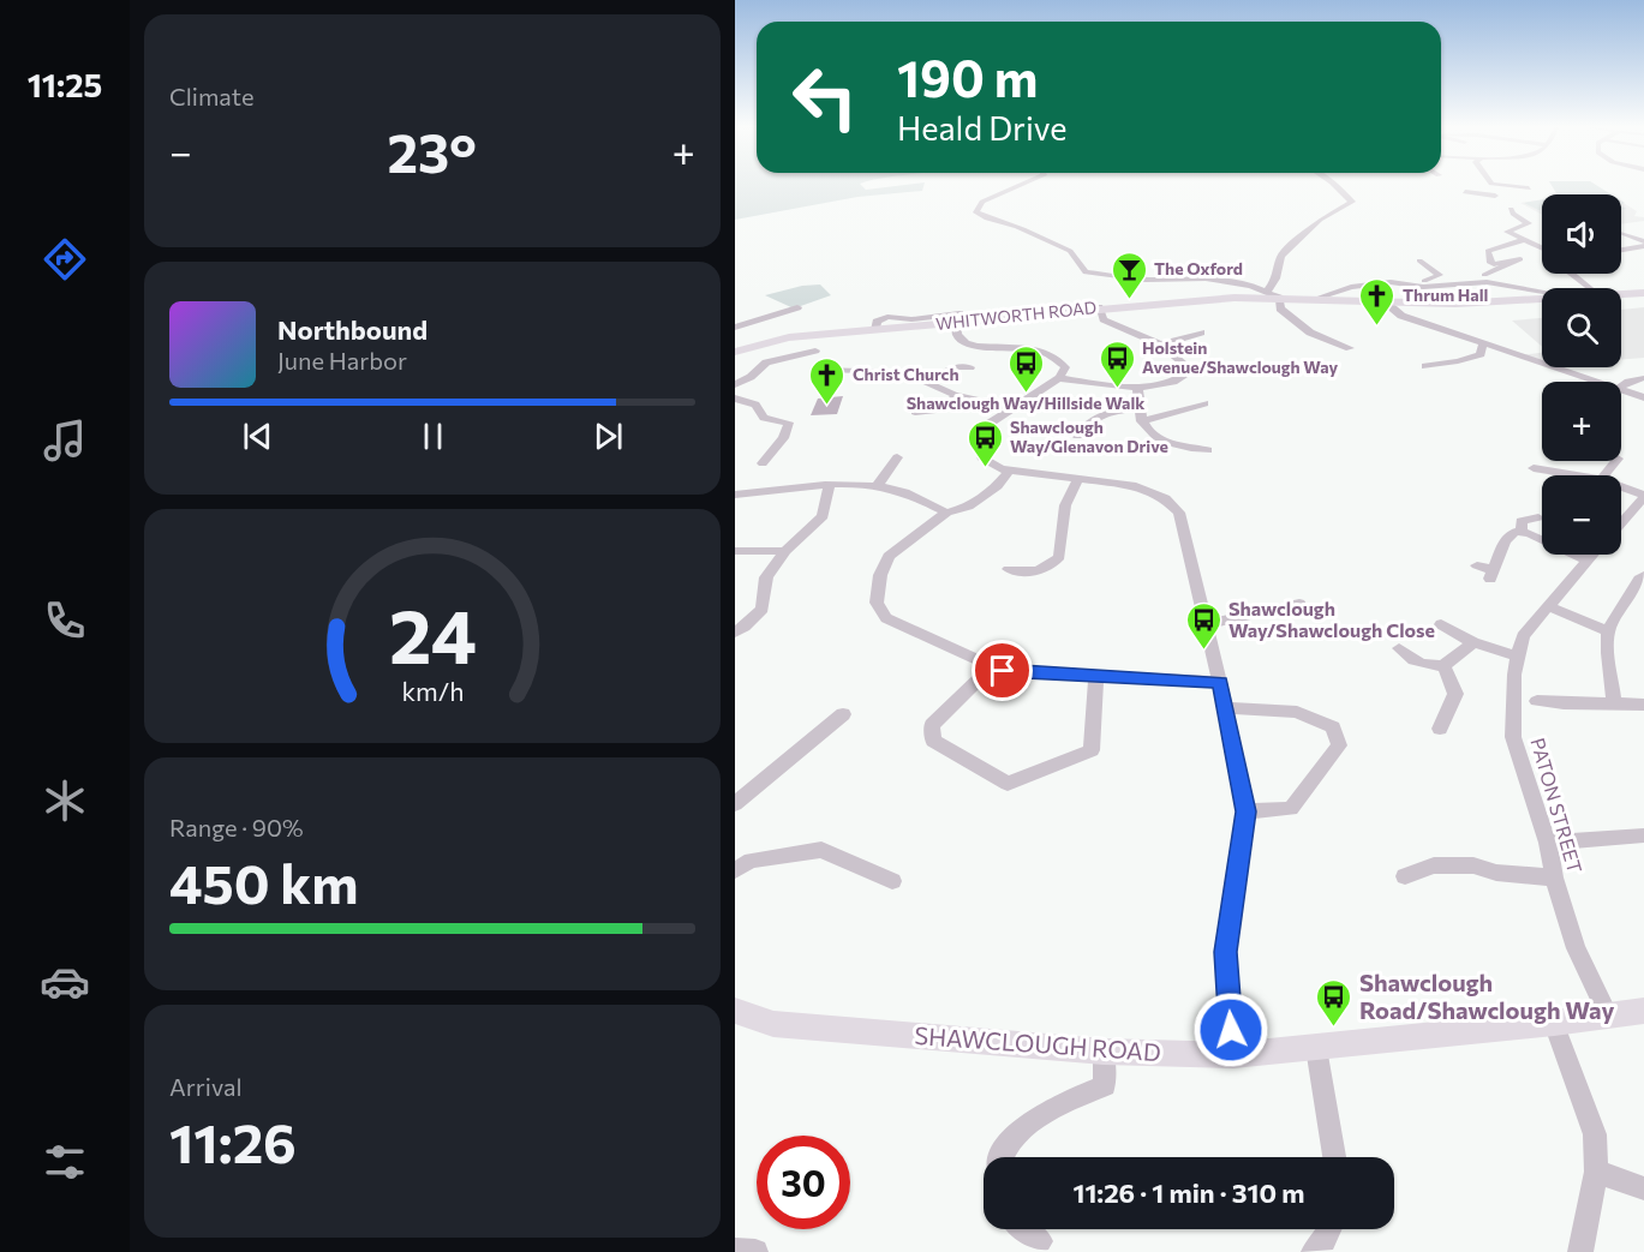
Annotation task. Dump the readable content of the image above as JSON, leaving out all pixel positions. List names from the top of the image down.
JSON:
{
  "streets": {
    "main road": ["WHITWORTH ROAD", "SHAWCLOUGH ROAD"],
    "street": ["PATON STREET"]
  },
  "crossings": [
    ["PATON STREET", "SHAWCLOUGH ROAD"]
  ],
  "places": {
    "bar": ["The Oxford"],
    "church": ["Thrum Hall", "Christ Church"],
    "bus stop": [
      "Holstein Avenue/Shawclough Way",
      "Shawclough Way/Hillside Walk",
      "Shawclough Way/Glenavon Drive",
      "Shawclough Way/Shawclough Close",
      "Shawclough Road/Shawclough Way"
    ]
  },
  "page": {
    "tabs": "11:25",
    "tile": [
      "Climate",
      ["Range · 90%", "450 km"],
      ["Arrival", "11:26"]
    ],
    "turn": ["190 m", "Heald Drive"],
    "heat": ["−", "23°", "+"],
    "map_buttons": ["+", "−"],
    "song": ["Northbound", "June Harbor"],
    "limit": "30",
    "trip": "11:26 · 1 min · 310 m",
    "gauge": ["24", "km/h"]
  }
}
